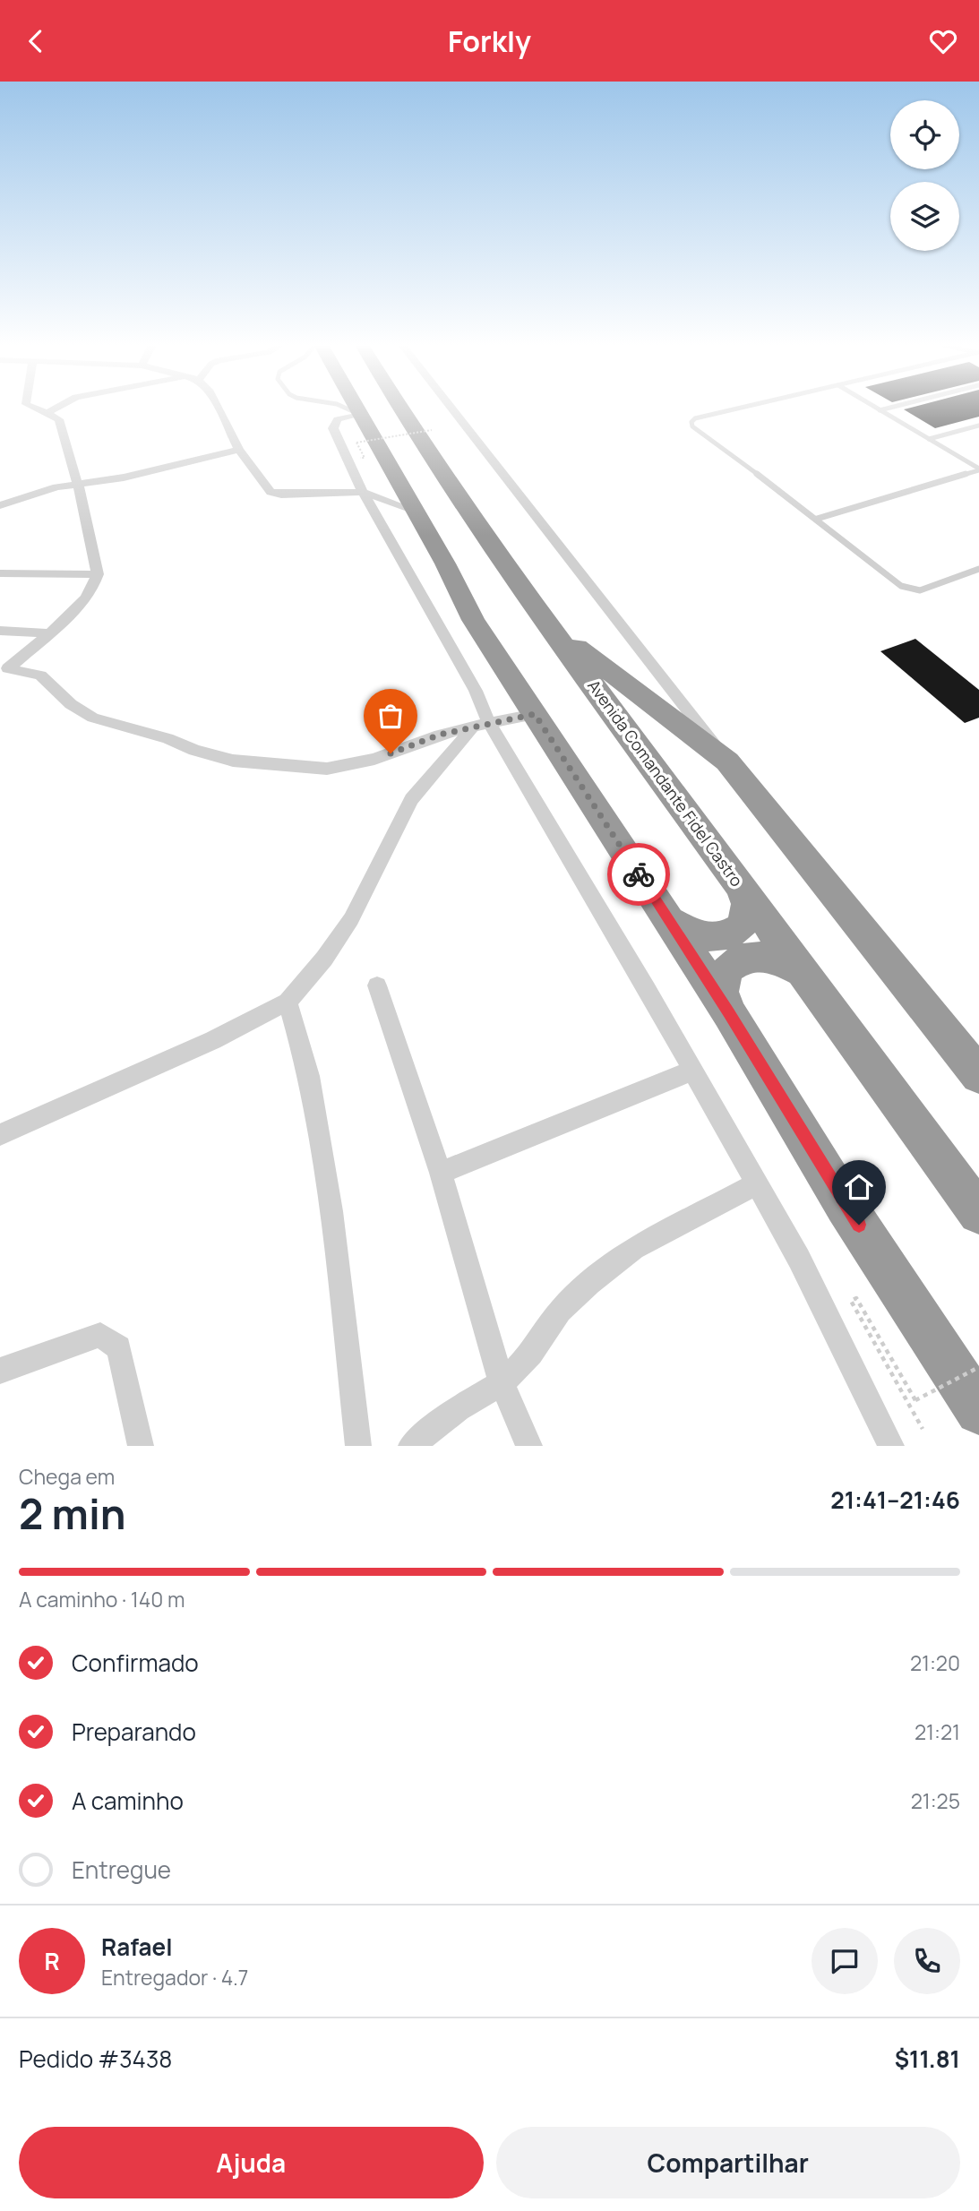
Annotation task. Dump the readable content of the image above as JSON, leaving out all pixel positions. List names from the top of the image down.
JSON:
{
  "streets": {
    "highway": ["Avenida Comandante Fidel Castro"]
  },
  "page": {
    "header": "Forkly",
    "heading": ["2 min", "Chega em", "21:41–21:46"],
    "panel": [
      "Rafael",
      "Entregador · 4.7",
      "Pedido #3438",
      "$11.81"
    ],
    "bar": "A caminho · 140 m",
    "list": [
      ["Confirmado", "21:20"],
      ["Preparando", "21:21"],
      ["A caminho", "21:25"],
      "Entregue"
    ],
    "round": "R",
    "buttons": ["Ajuda", "Compartilhar"]
  }
}
